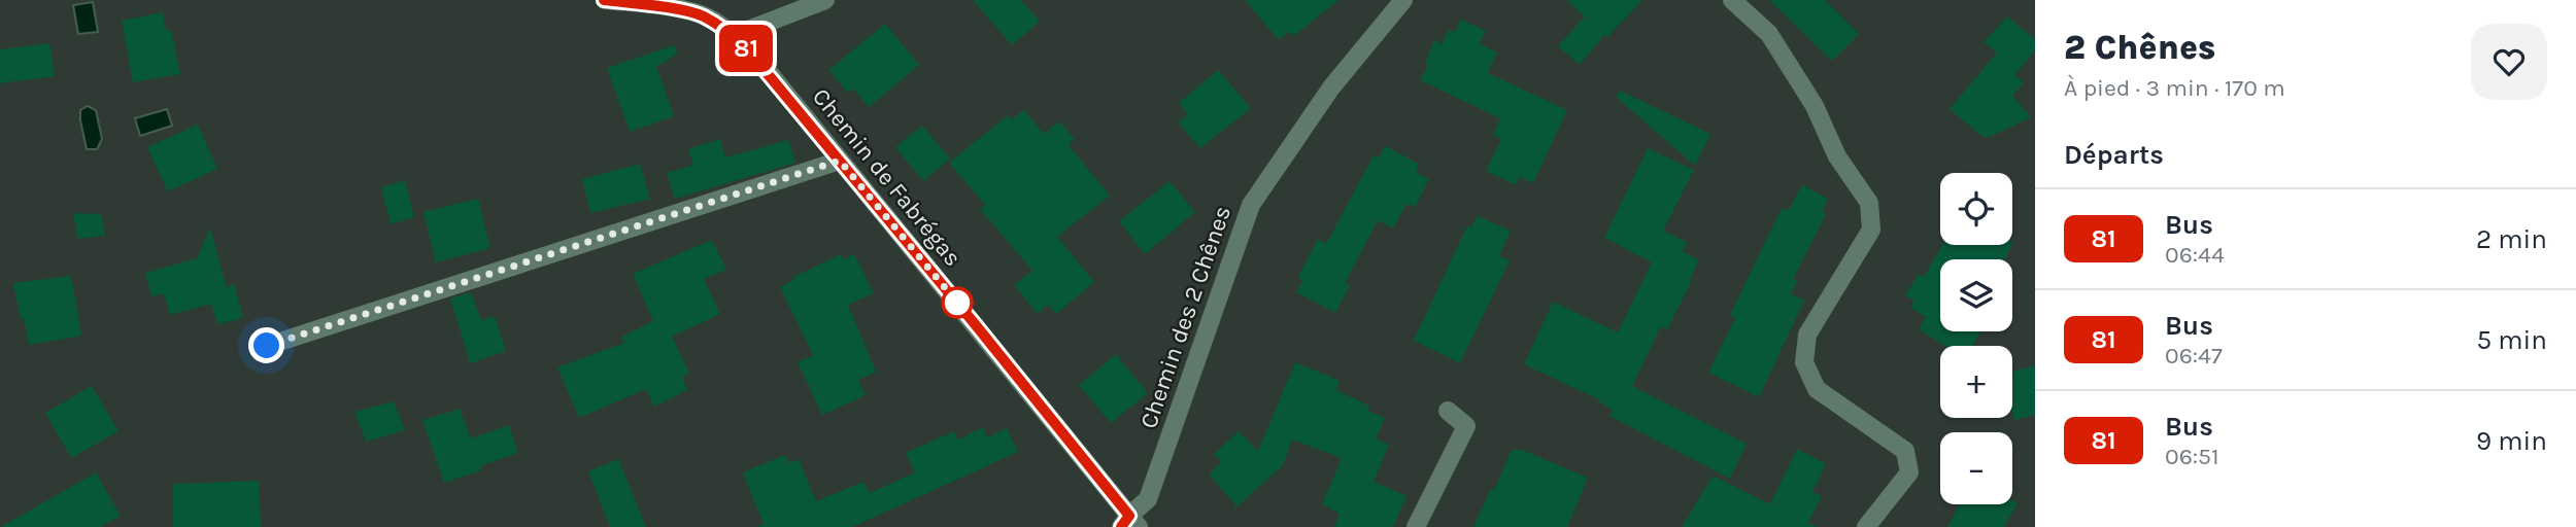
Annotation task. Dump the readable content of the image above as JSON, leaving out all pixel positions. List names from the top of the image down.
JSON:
{
  "streets": {
    "street": ["Chemin de Fabrégas", "Chemin des 2 Chênes"]
  },
  "crossings": [
    ["Chemin de Fabrégas", "Chemin des 2 Chênes"]
  ],
  "lines": ["bus line 81"],
  "page": {
    "on_map": "81",
    "heading": [
      ["2 Chênes", "À pied · 3 min · 170 m"],
      "Départs"
    ],
    "map_buttons": ["+", "−"],
    "list": [
      {
        "mark": "81",
        "name": "Bus",
        "note": "06:44",
        "value": "2 min"
      },
      {
        "mark": "81",
        "name": "Bus",
        "note": "06:47",
        "value": "5 min"
      },
      {
        "mark": "81",
        "name": "Bus",
        "note": "06:51",
        "value": "9 min"
      }
    ]
  }
}
